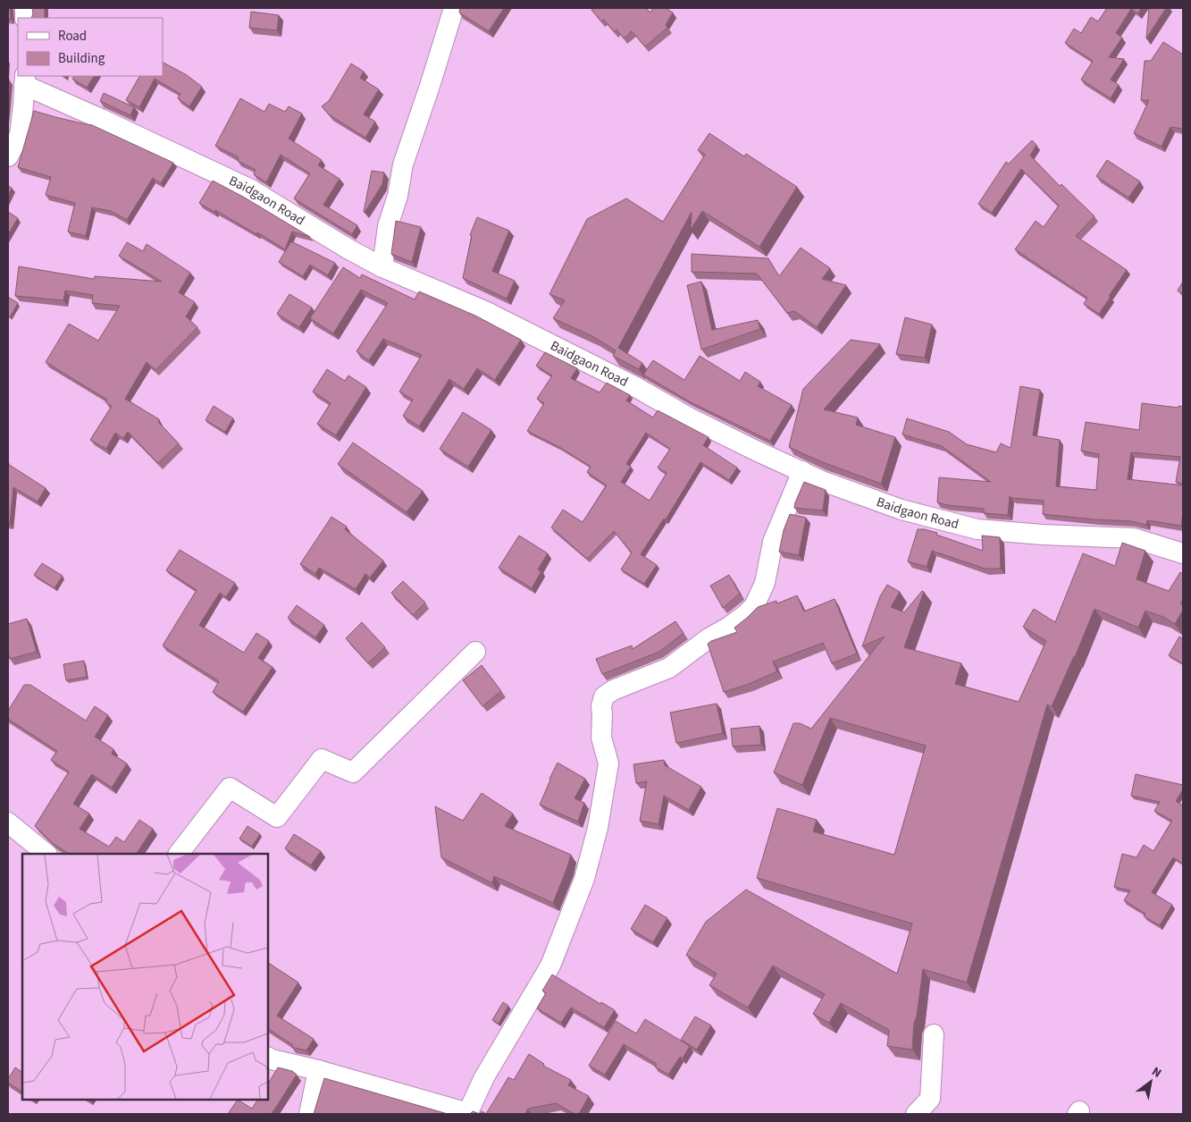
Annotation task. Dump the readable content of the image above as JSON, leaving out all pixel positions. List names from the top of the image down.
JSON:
{
  "streets": {
    "street": ["Baidgaon Road"]
  },
  "legend": ["Road", "Building"],
  "north": "top right"
}
